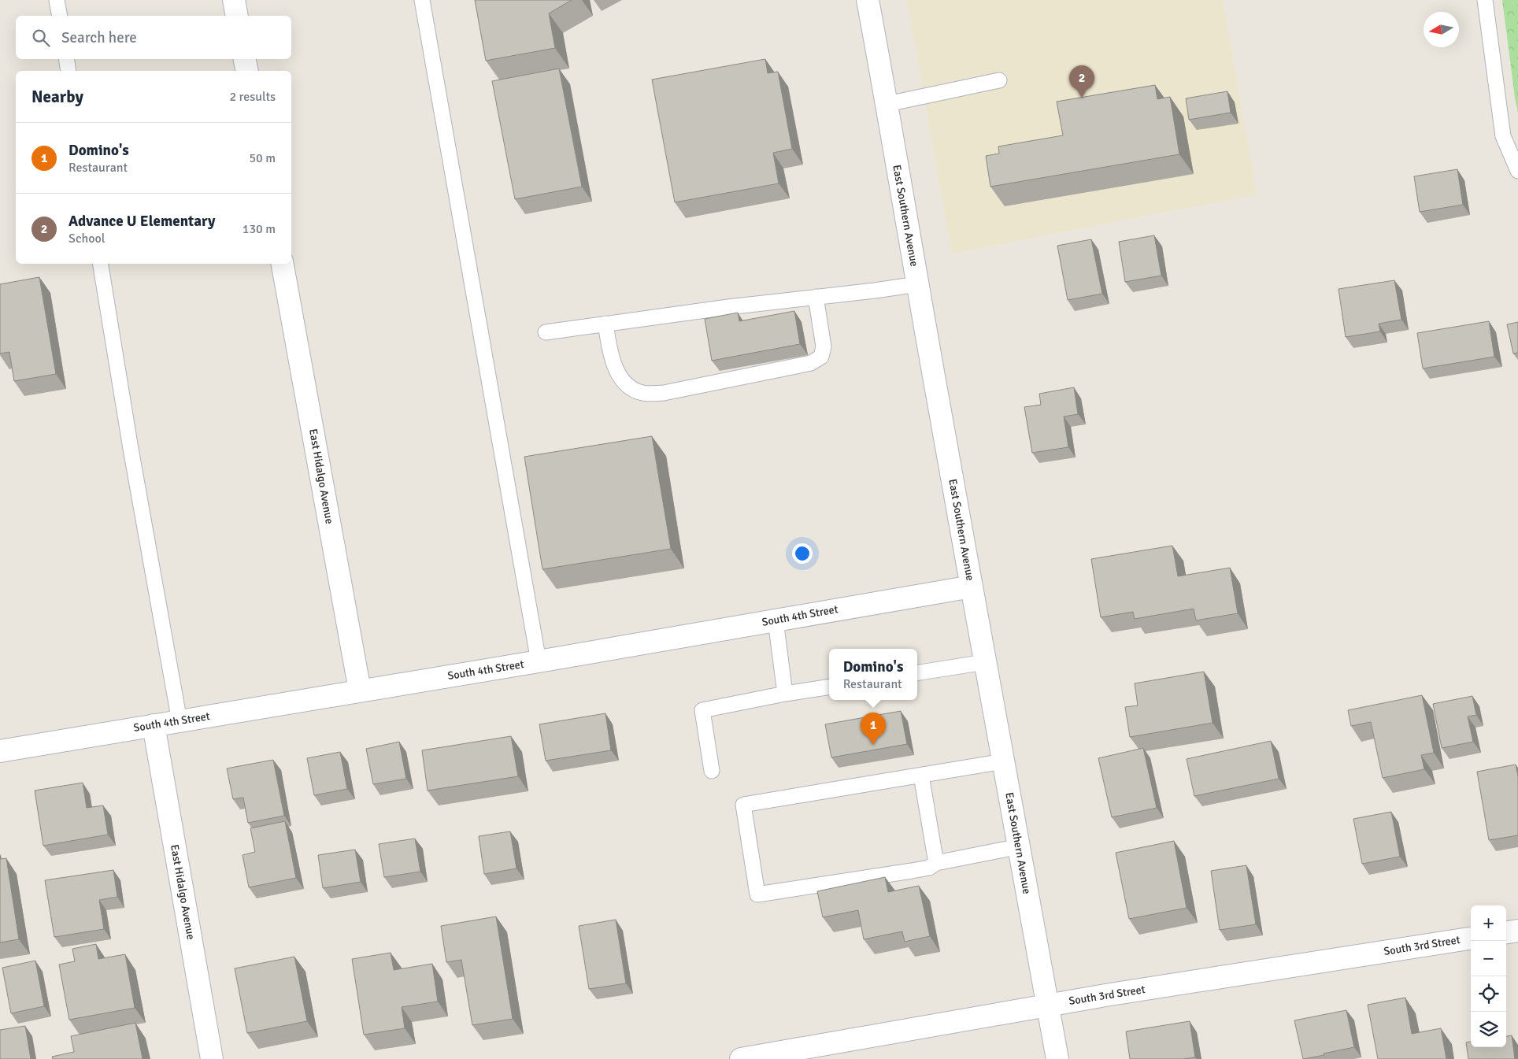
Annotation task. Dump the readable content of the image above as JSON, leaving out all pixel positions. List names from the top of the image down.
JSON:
{
  "streets": {
    "street": [
      "East Southern Avenue",
      "East Hidalgo Avenue",
      "South 4th Street",
      "South 3rd Street"
    ]
  },
  "crossings": [
    ["East Southern Avenue", "South 4th Street"],
    ["East Southern Avenue", "South 3rd Street"],
    ["East Hidalgo Avenue", "South 4th Street"]
  ],
  "north": "left",
  "page": {
    "search": "Search here",
    "pins": ["2", "1"],
    "heading": ["Nearby", "2 results"],
    "list": [
      {
        "mark": "1",
        "name": "Domino's",
        "note": "Restaurant",
        "value": "50 m"
      },
      {
        "mark": "2",
        "name": "Advance U Elementary",
        "note": "School",
        "value": "130 m"
      }
    ],
    "popup": ["Domino's", "Restaurant"],
    "map_buttons": ["+", "−"]
  }
}
